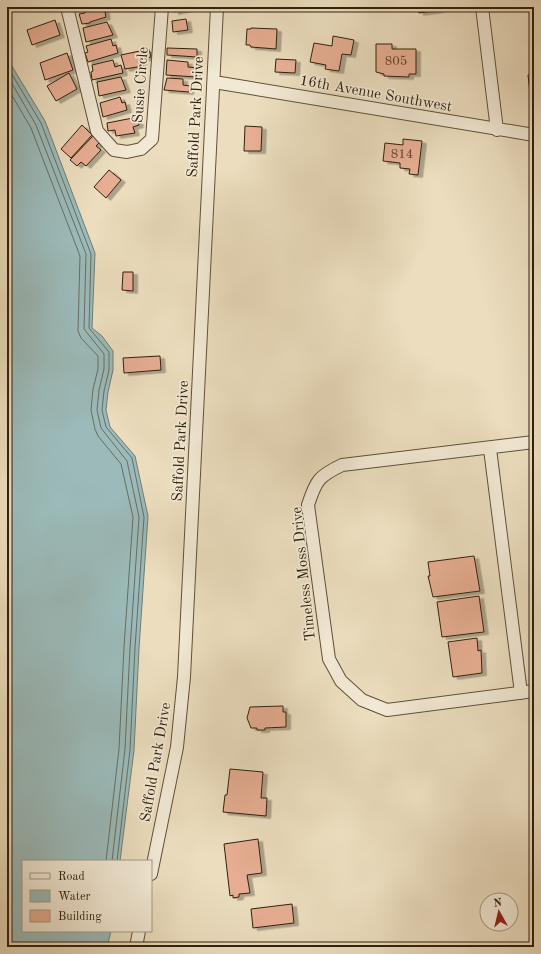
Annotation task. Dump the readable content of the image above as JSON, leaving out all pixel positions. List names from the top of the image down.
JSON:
{
  "streets": {
    "street": [
      "Susie Circle",
      "16th Avenue Southwest",
      "Saffold Park Drive",
      "Timeless Moss Drive"
    ]
  },
  "crossings": [
    ["16th Avenue Southwest", "Saffold Park Drive"]
  ],
  "house_numbers": ["805", "814"],
  "legend": ["Road", "Water", "Building"],
  "north": "top"
}
